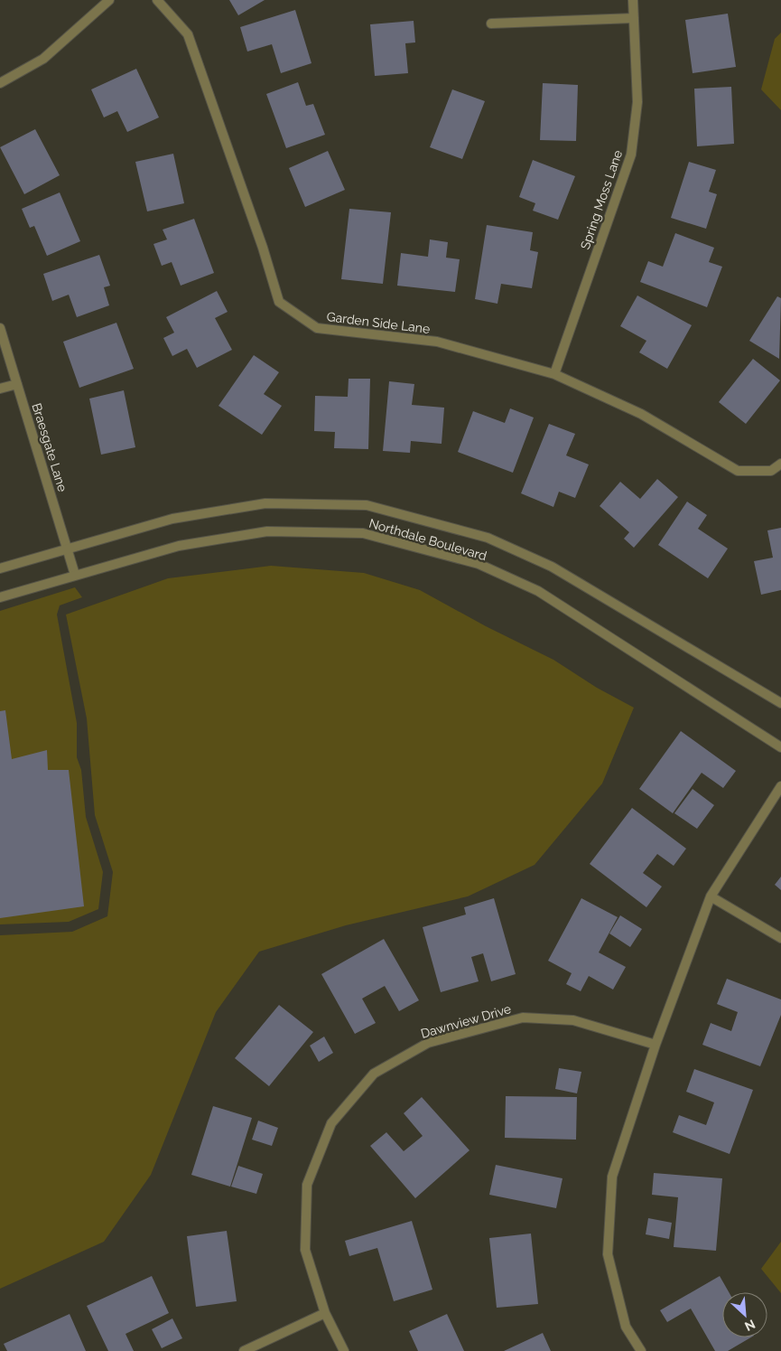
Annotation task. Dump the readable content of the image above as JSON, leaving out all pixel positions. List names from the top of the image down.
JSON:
{
  "streets": {
    "street": [
      "Spring Moss Lane",
      "Garden Side Lane",
      "Braesgate Lane",
      "Northdale Boulevard",
      "Dawnview Drive"
    ]
  },
  "crossings": [
    ["Spring Moss Lane", "Garden Side Lane"],
    ["Braesgate Lane", "Northdale Boulevard"]
  ],
  "north": "bottom right"
}
